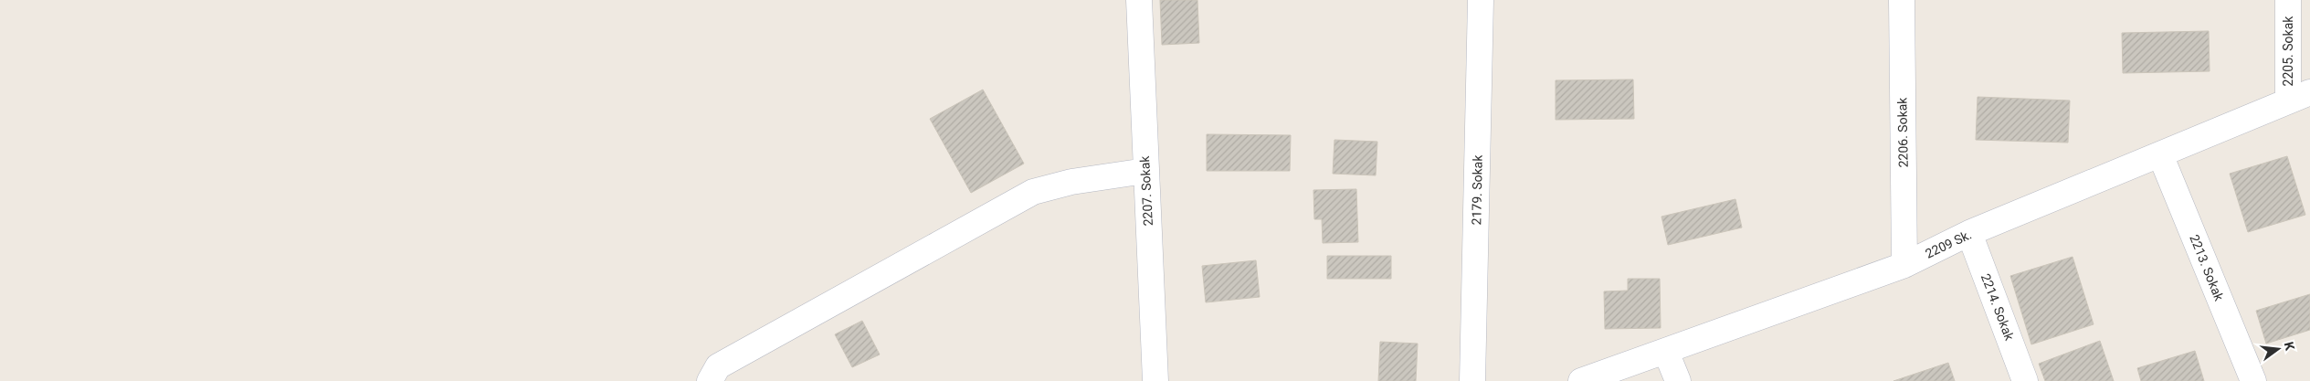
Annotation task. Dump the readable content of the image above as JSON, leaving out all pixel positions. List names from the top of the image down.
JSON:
{
  "streets": {
    "street": [
      "2205. Sokak",
      "2206. Sokak",
      "2179. Sokak",
      "2207. Sokak",
      "2209 Sk.",
      "2213. Sokak",
      "2214. Sokak"
    ]
  },
  "crossings": [
    ["2205. Sokak", "2209 Sk."],
    ["2206. Sokak", "2209 Sk."],
    ["2209 Sk.", "2213. Sokak"],
    ["2209 Sk.", "2214. Sokak"]
  ],
  "north": "right"
}
